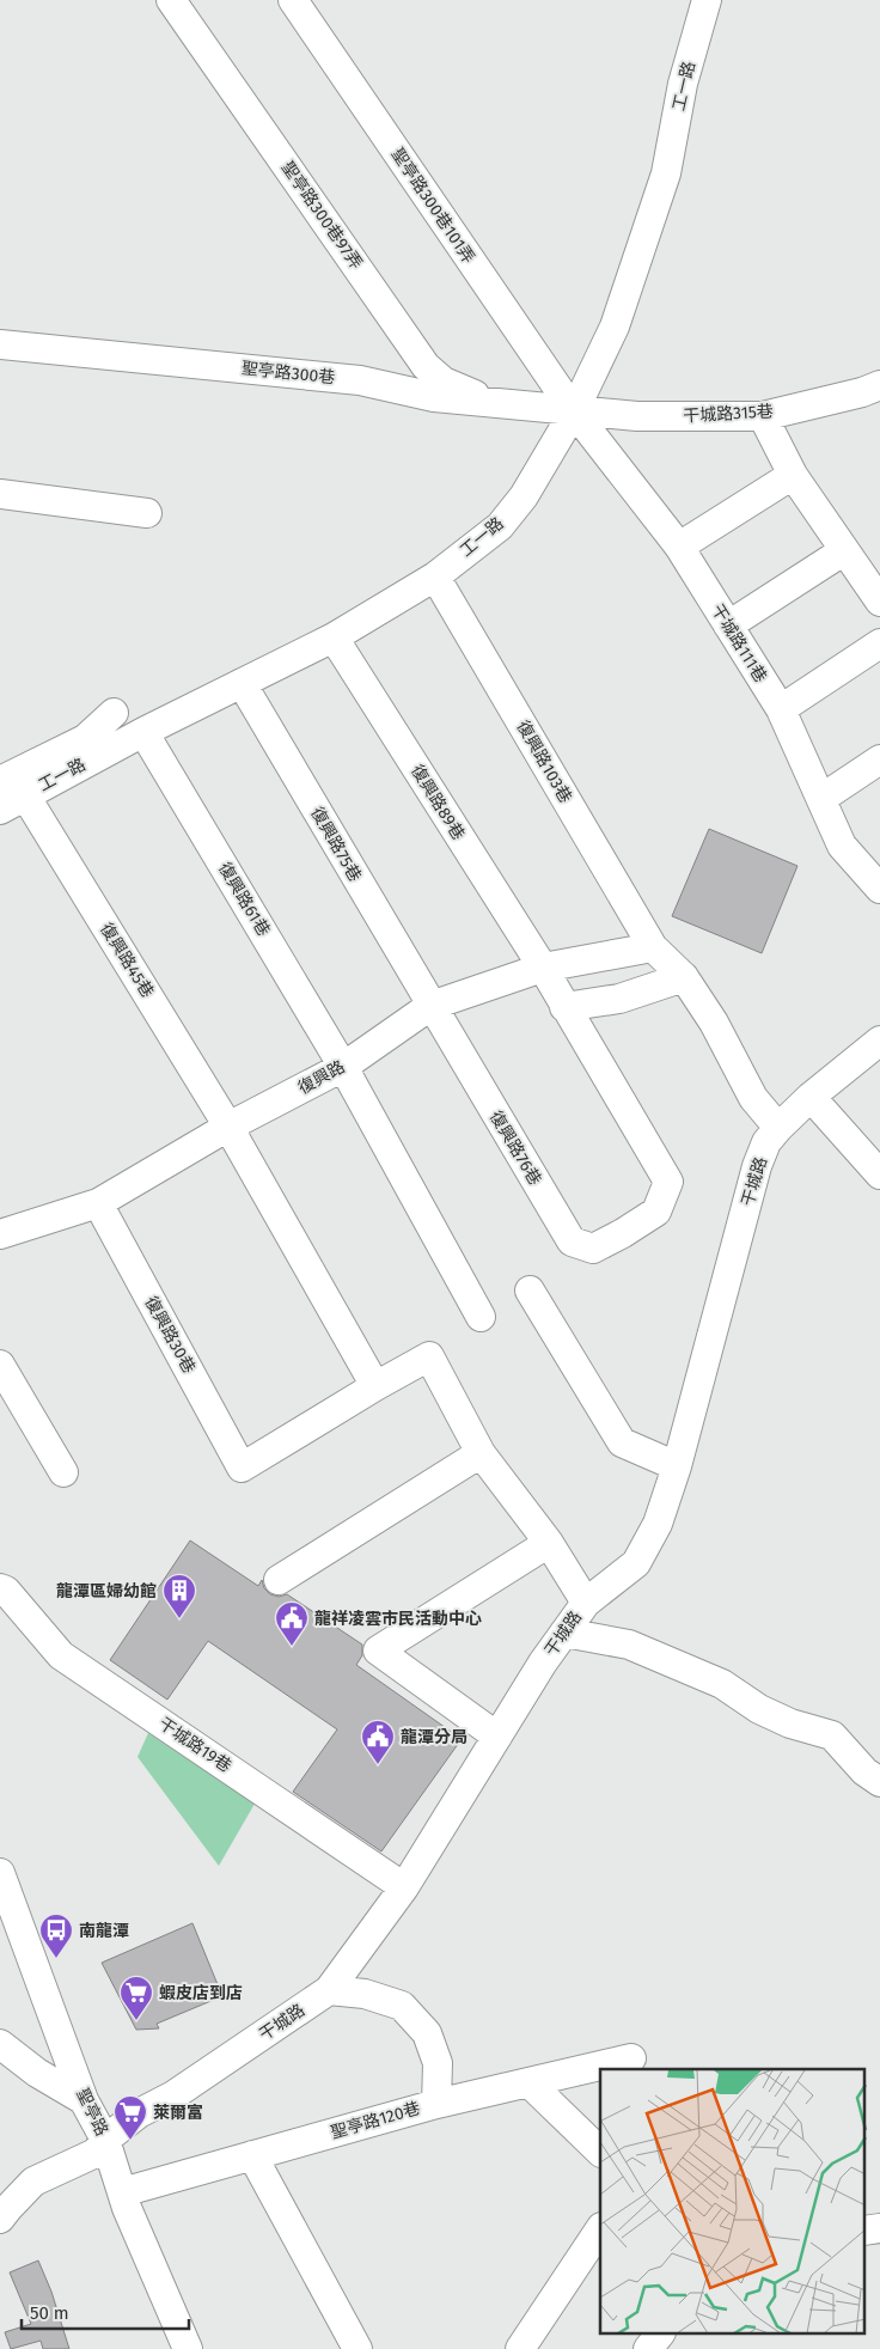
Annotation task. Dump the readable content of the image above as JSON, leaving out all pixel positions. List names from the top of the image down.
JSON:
{
  "streets": {
    "street": [
      "工一路",
      "聖亭路300巷101弄",
      "聖亭路300巷97弄",
      "聖亭路300巷",
      "干城路315巷",
      "干城路111巷",
      "復興路103巷",
      "復興路89巷",
      "復興路75巷",
      "復興路61巷",
      "復興路45巷",
      "復興路",
      "復興路76巷",
      "干城路",
      "復興路30巷",
      "干城路19巷",
      "聖亭路",
      "聖亭路120巷"
    ]
  },
  "crossings": [
    ["工一路", "聖亭路300巷101弄"],
    ["工一路", "聖亭路300巷"],
    ["工一路", "干城路315巷"],
    ["工一路", "干城路111巷"],
    ["工一路", "復興路103巷"],
    ["工一路", "復興路89巷"],
    ["工一路", "復興路75巷"],
    ["工一路", "復興路61巷"],
    ["工一路", "復興路45巷"],
    ["聖亭路300巷101弄", "聖亭路300巷"],
    ["聖亭路300巷101弄", "干城路315巷"],
    ["聖亭路300巷101弄", "干城路111巷"],
    ["聖亭路300巷97弄", "聖亭路300巷"],
    ["聖亭路300巷", "干城路315巷"],
    ["聖亭路300巷", "干城路111巷"],
    ["干城路315巷", "干城路111巷"],
    ["復興路103巷", "復興路"],
    ["復興路103巷", "干城路"],
    ["復興路89巷", "復興路"],
    ["復興路89巷", "復興路76巷"],
    ["復興路75巷", "復興路"],
    ["復興路75巷", "復興路76巷"],
    ["復興路61巷", "復興路"],
    ["復興路45巷", "復興路"],
    ["復興路45巷", "復興路30巷"],
    ["復興路", "復興路76巷"],
    ["復興路", "復興路30巷"],
    ["干城路", "干城路19巷"],
    ["干城路", "聖亭路"],
    ["聖亭路", "聖亭路120巷"]
  ],
  "places": {
    "building": ["龍潭區婦幼館"],
    "public building": ["龍祥凌雲市民活動中心", "龍潭分局"],
    "bus stop": ["南龍潭"],
    "supermarket": ["蝦皮店到店", "萊爾富"]
  },
  "scale_bar": "50 m"
}
